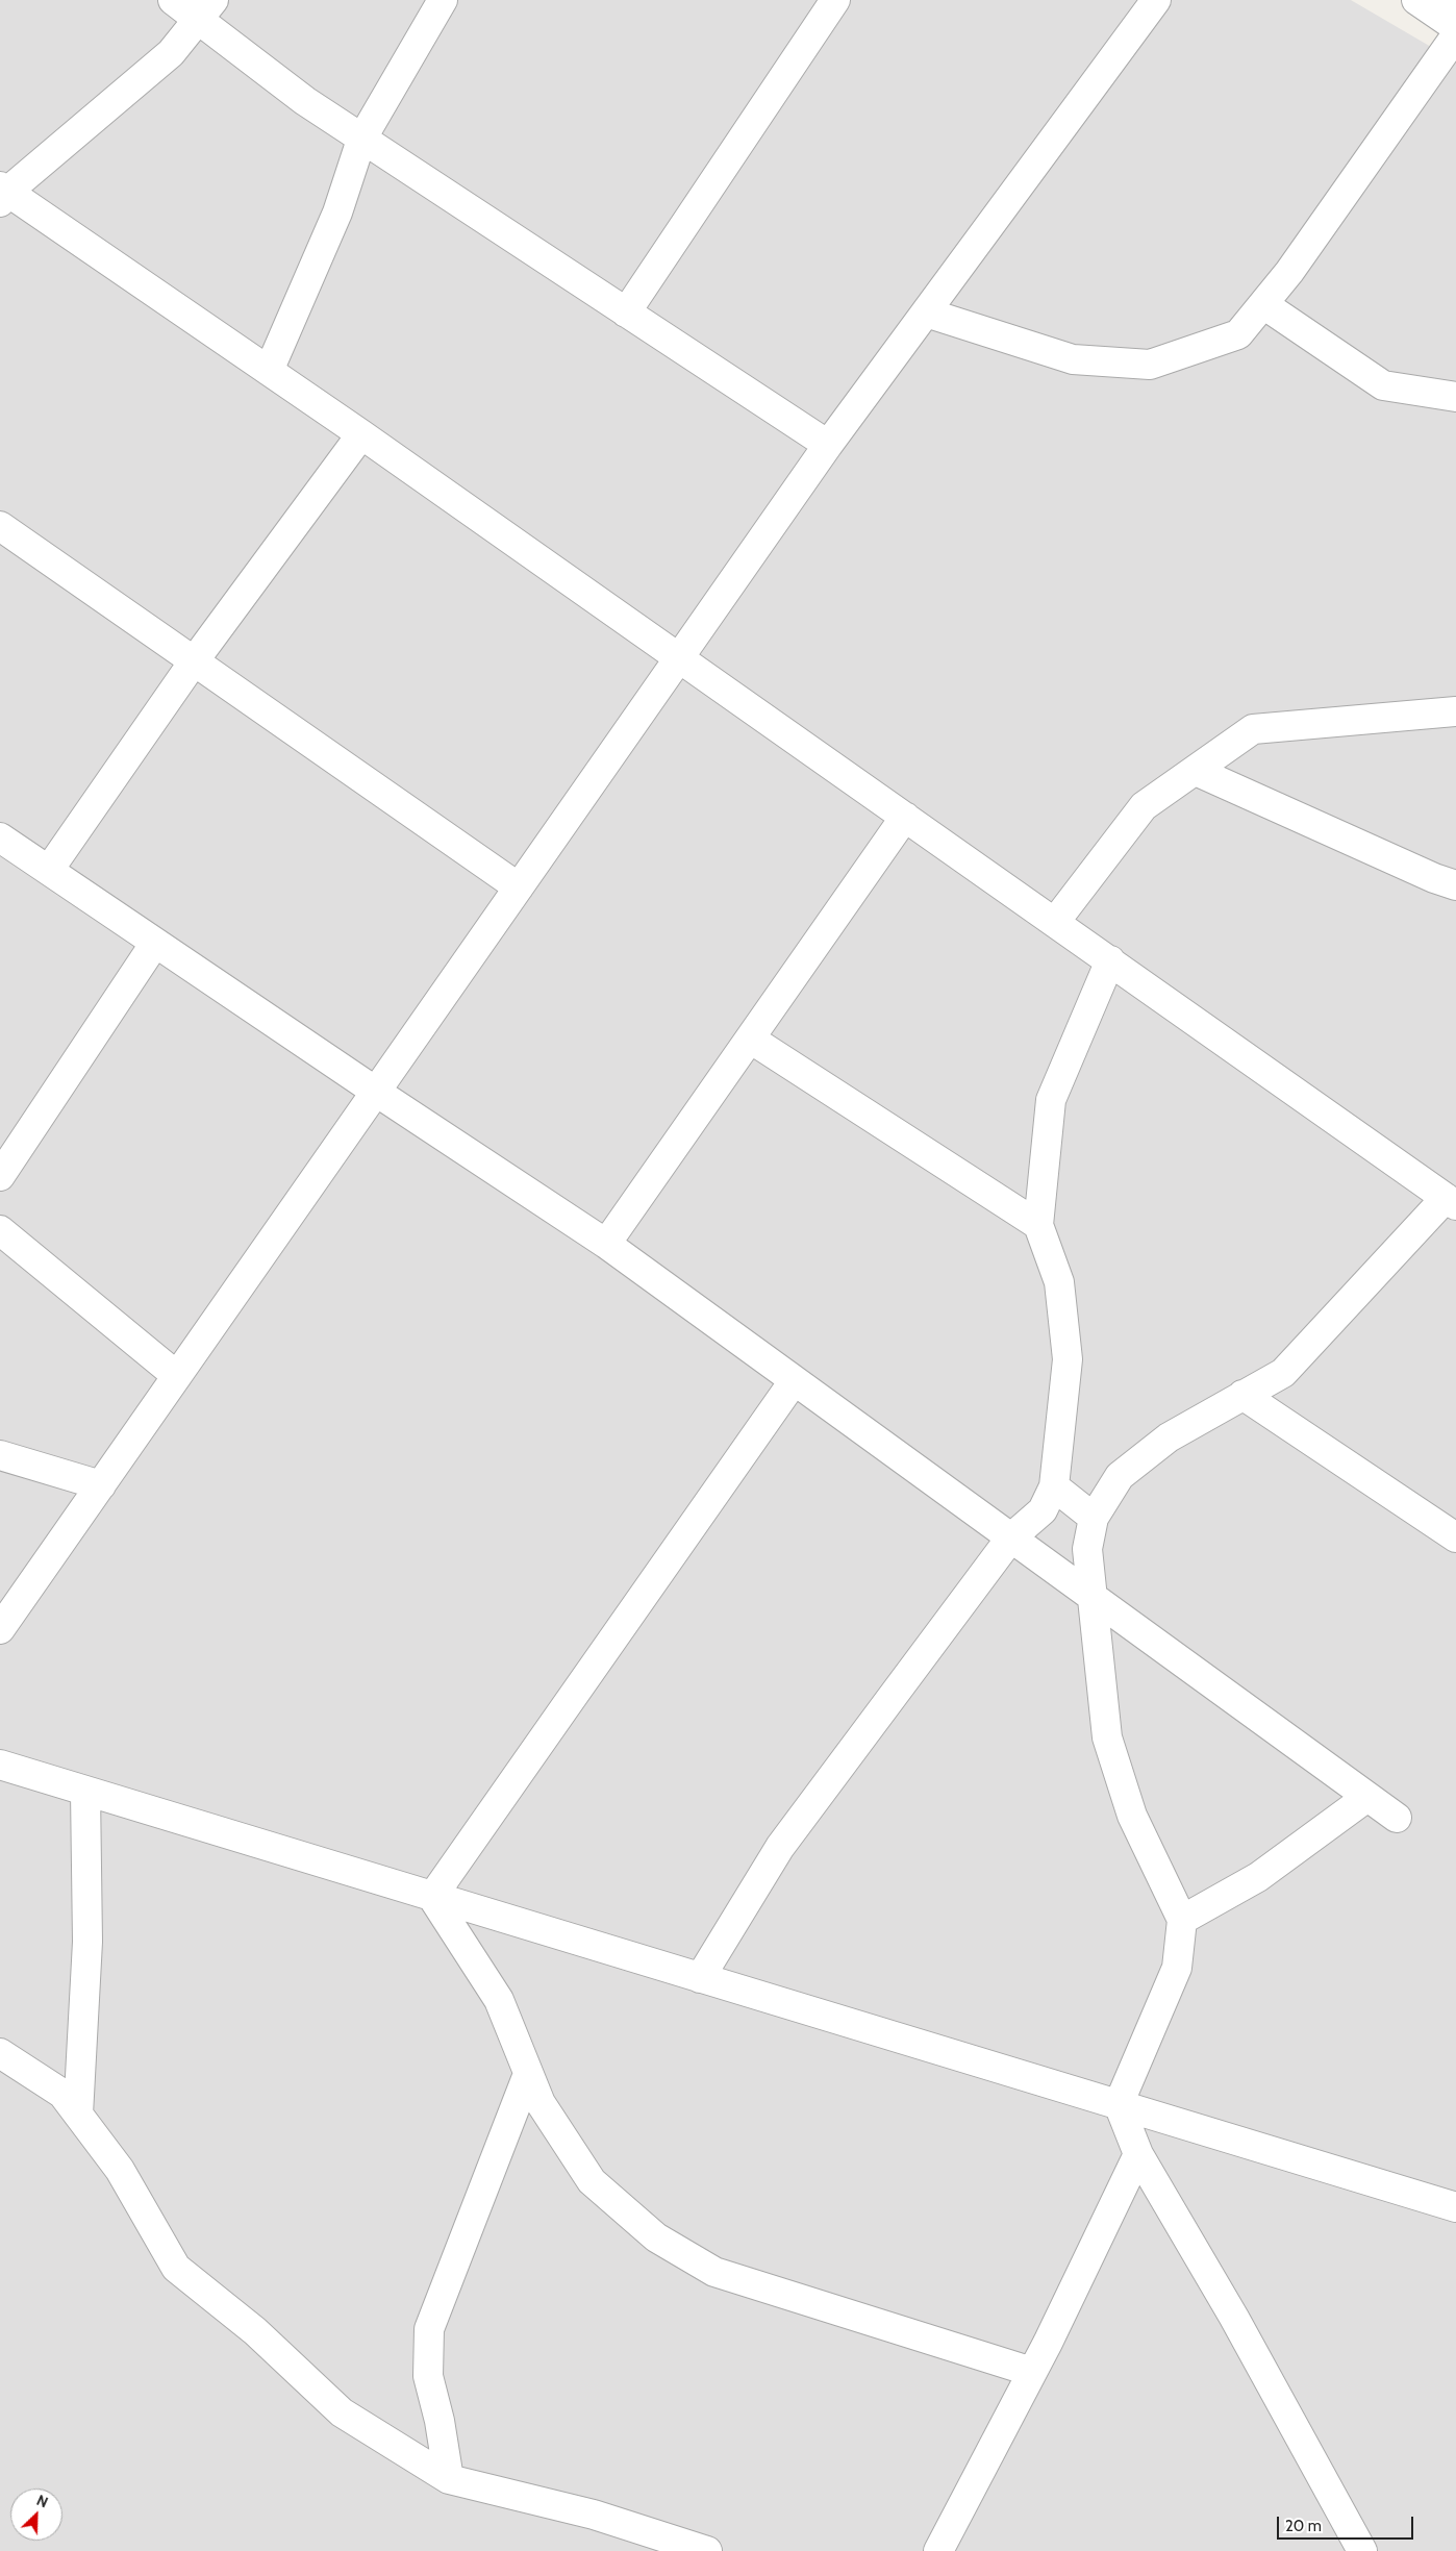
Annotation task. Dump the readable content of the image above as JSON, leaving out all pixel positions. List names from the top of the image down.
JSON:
{
  "scale_bar": "20 m",
  "north": "top right"
}
